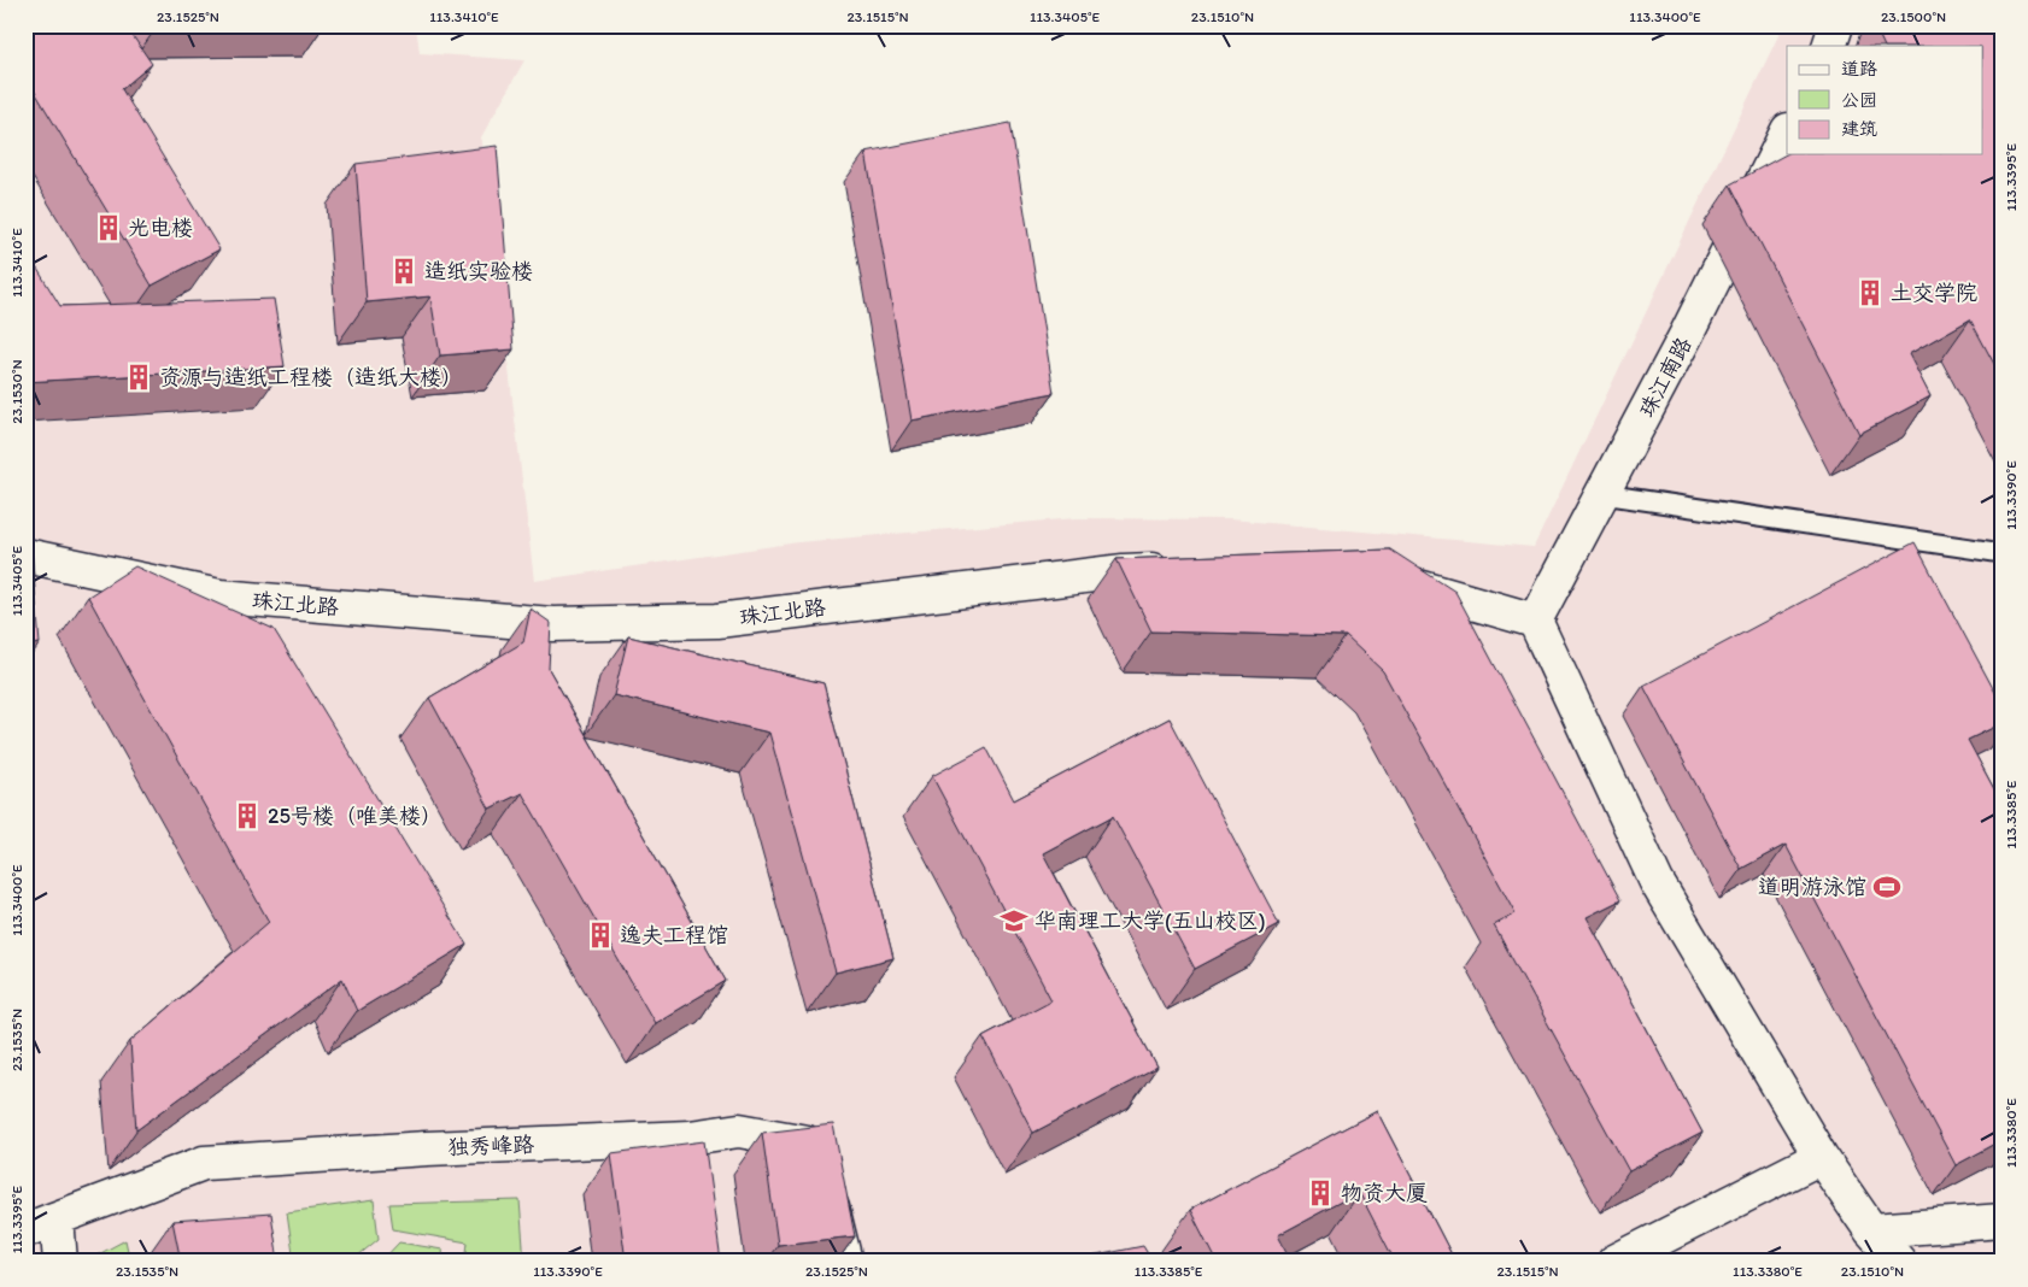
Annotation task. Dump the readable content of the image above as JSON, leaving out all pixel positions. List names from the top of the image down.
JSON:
{
  "streets": {
    "street": ["珠江南路", "珠江北路", "独秀峰路"]
  },
  "places": {
    "building": [
      "光电楼",
      "造纸实验楼",
      "土交学院",
      "资源与造纸工程楼（造纸大楼）",
      "25号楼（唯美楼）",
      "逸夫工程馆",
      "物资大厦"
    ],
    "sports": ["道明游泳馆"],
    "school or university": ["华南理工大学(五山校区)"]
  },
  "legend": ["道路", "公园", "建筑"],
  "coordinates": [
    "23.1525°N",
    "113.3410°E",
    "23.1515°N",
    "113.3405°E",
    "23.1510°N",
    "113.3400°E",
    "23.1500°N",
    "113.3395°E",
    "23.1530°N",
    "113.3390°E",
    "113.3385°E",
    "23.1535°N",
    "113.3380°E"
  ]
}
